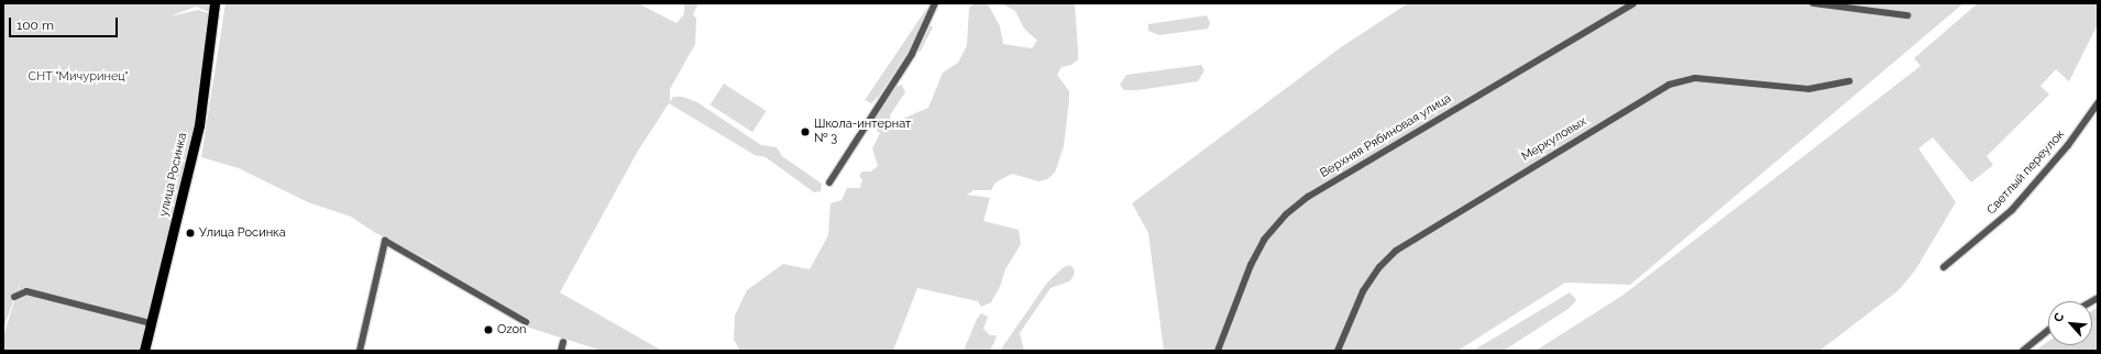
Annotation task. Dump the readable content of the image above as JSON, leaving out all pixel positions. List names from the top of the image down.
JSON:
{
  "streets": {
    "main road": ["улица Росинка"],
    "street": ["Верхняя Рябиновая улица", "Меркуловых", "Светлый переулок"]
  },
  "parks": ["СНТ \"Мичуринец\""],
  "places": ["Школа-интернат № 3", "Улица Росинка", "Ozon"],
  "scale_bar": "100 m",
  "north": "top left"
}
